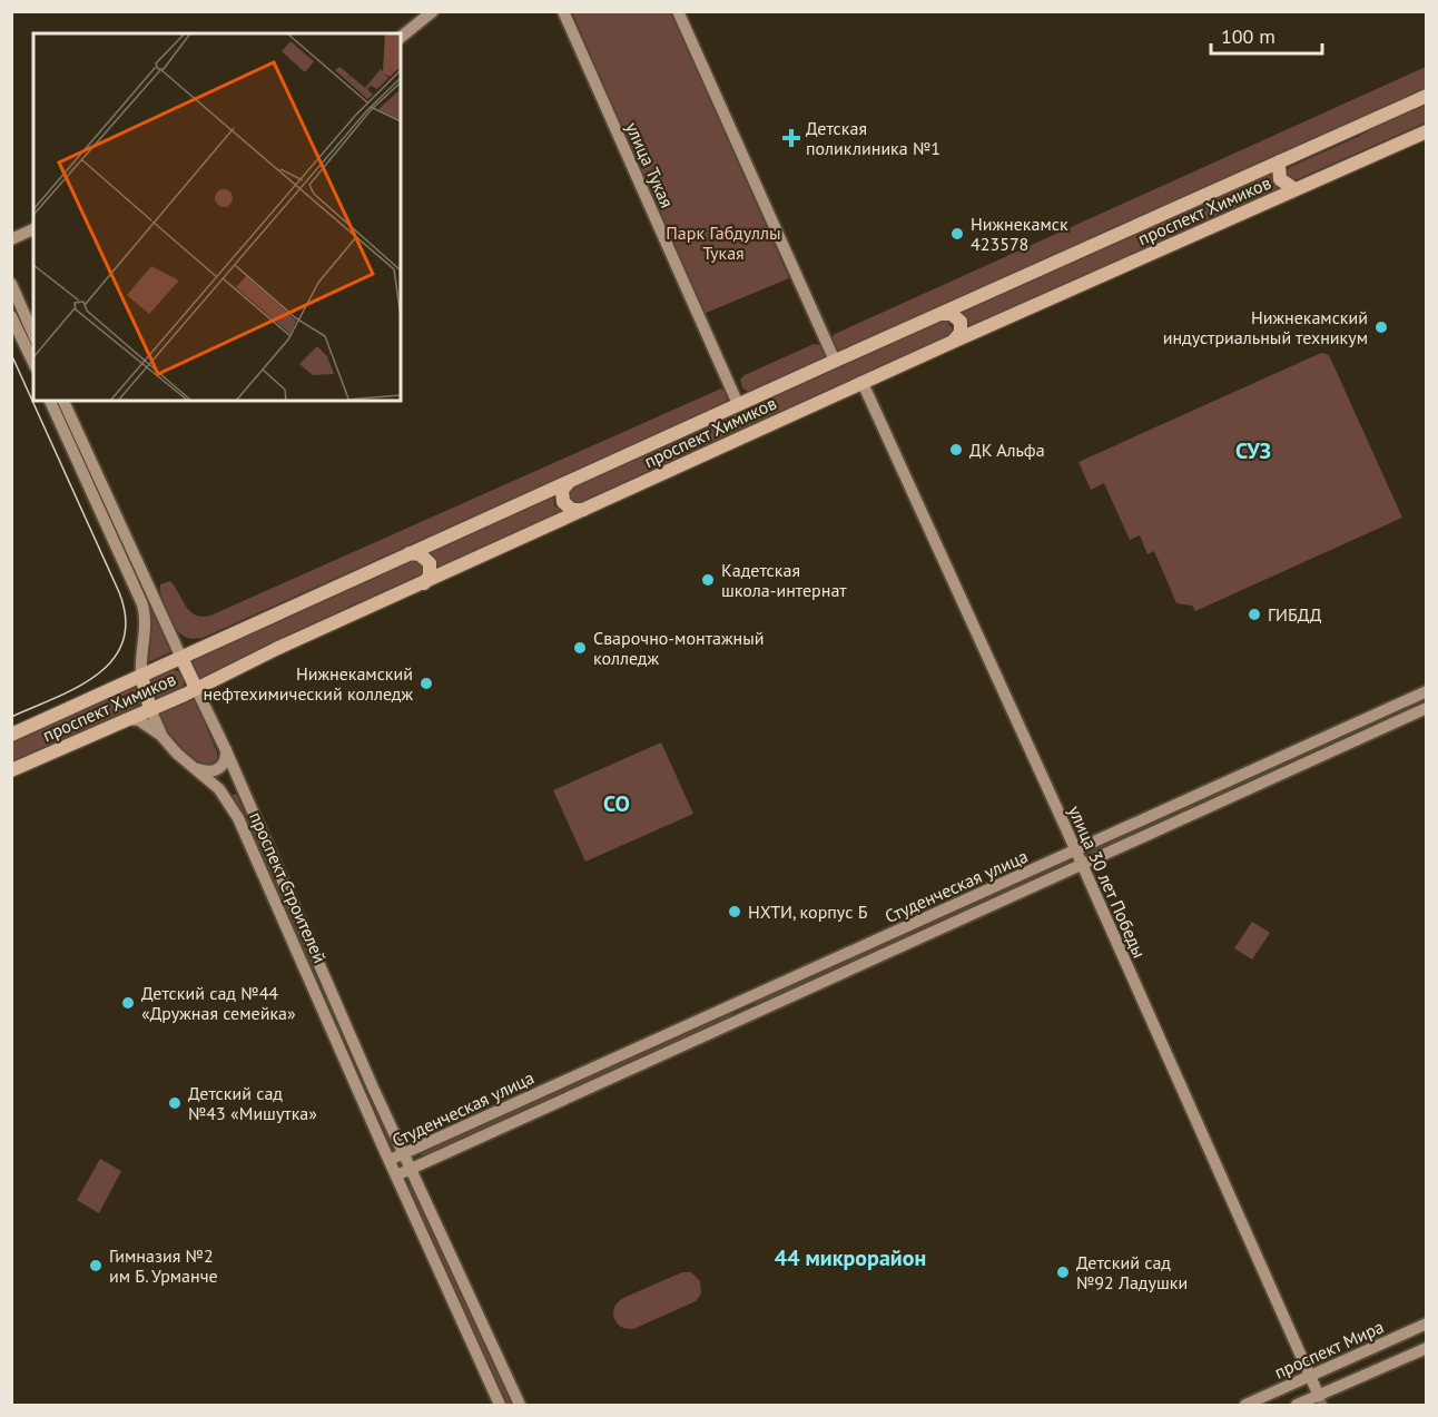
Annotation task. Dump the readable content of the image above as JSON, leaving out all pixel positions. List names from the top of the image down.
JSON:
{
  "streets": {
    "main road": [
      "улица Тукая",
      "проспект Химиков",
      "улица 30 лет Победы",
      "Студенческая улица",
      "проспект Строителей",
      "проспект Мира"
    ]
  },
  "crossings": [
    ["улица Тукая", "проспект Химиков"],
    ["проспект Химиков", "улица 30 лет Победы"],
    ["проспект Химиков", "проспект Строителей"],
    ["улица 30 лет Победы", "Студенческая улица"],
    ["улица 30 лет Победы", "проспект Мира"],
    ["Студенческая улица", "проспект Строителей"]
  ],
  "districts": ["СУЗ", "СО", "44 микрорайон"],
  "parks": ["Парк Габдуллы Тукая"],
  "places": {
    "health": ["Детская поликлиника №1"],
    "other": [
      "Нижнекамск 423578",
      "Нижнекамский индустриальный техникум",
      "ДК Альфа",
      "Кадетская школа-интернат",
      "ГИБДД",
      "Сварочно-монтажный колледж",
      "Нижнекамский нефтехимический колледж",
      "НХТИ, корпус Б",
      "Детский сад №44 «Дружная семейка»",
      "Детский сад №43 «Мишутка»",
      "Гимназия №2 им Б. Урманче",
      "Детский сад №92 Ладушки"
    ]
  },
  "scale_bar": "100 m"
}
